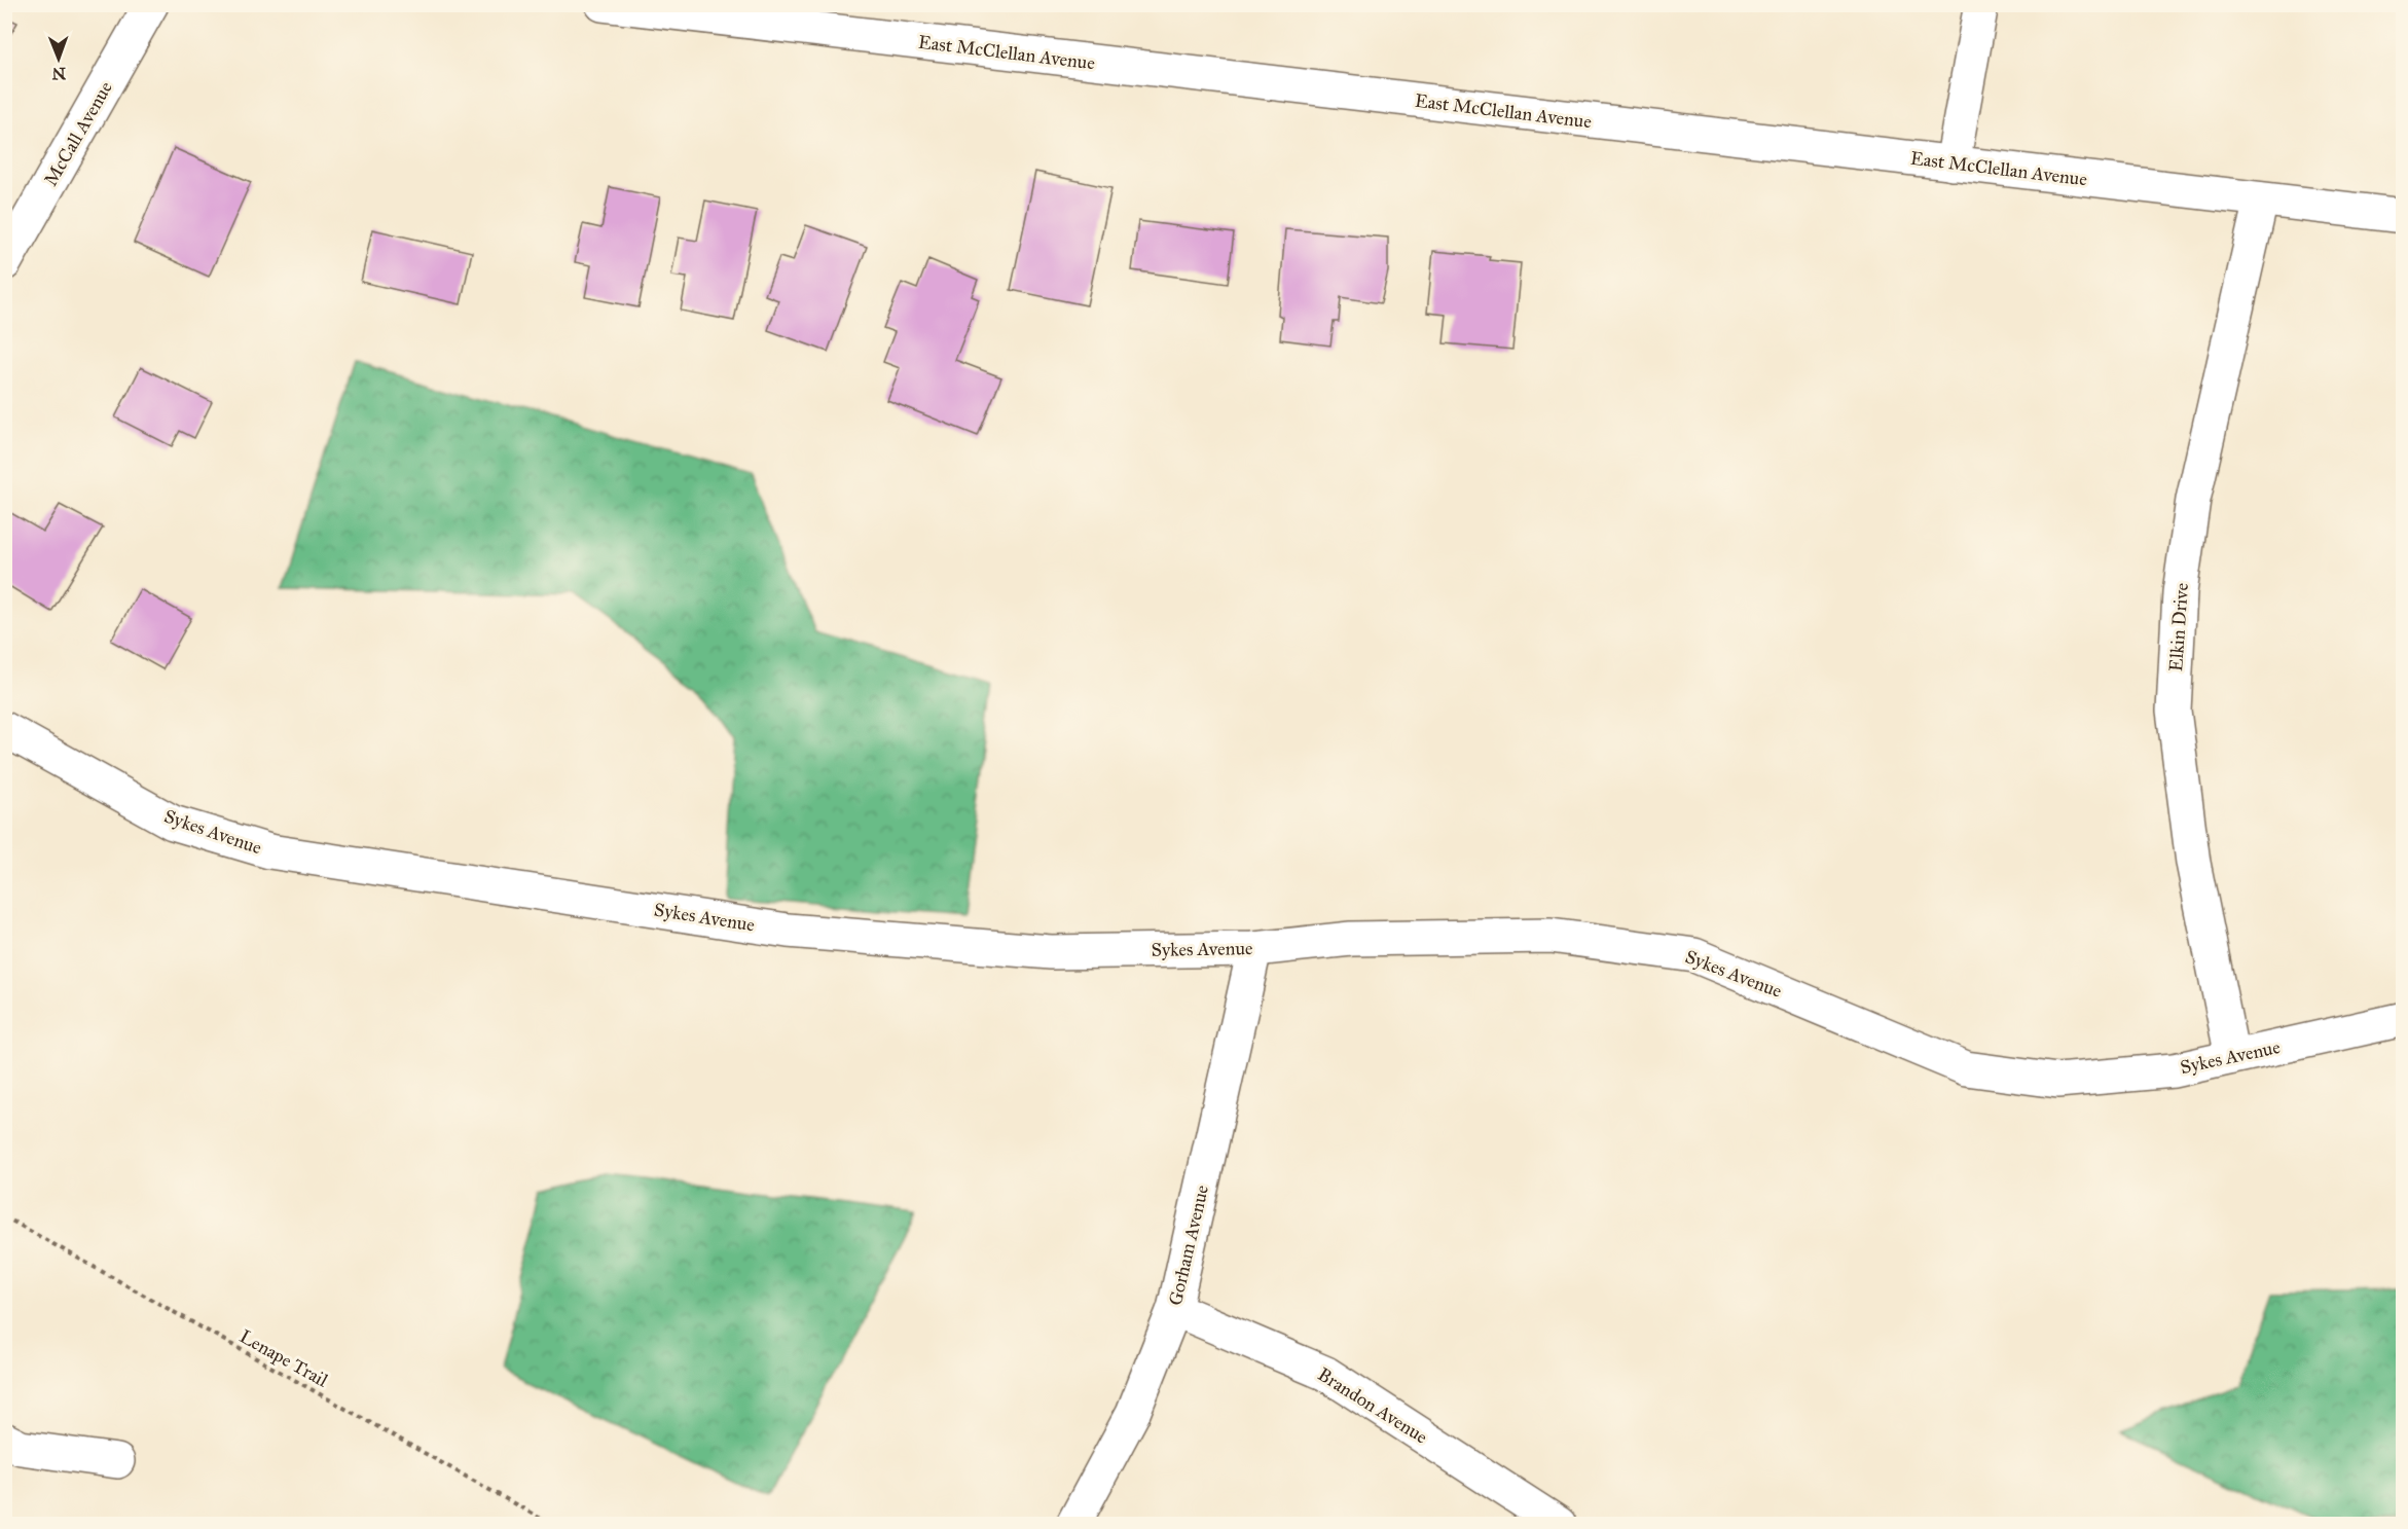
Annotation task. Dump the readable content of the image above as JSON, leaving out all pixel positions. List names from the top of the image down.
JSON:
{
  "streets": {
    "street": [
      "East McClellan Avenue",
      "McCall Avenue",
      "Elkin Drive",
      "Sykes Avenue",
      "Gorham Avenue",
      "Brandon Avenue"
    ],
    "path": ["Lenape Trail"]
  },
  "crossings": [
    ["East McClellan Avenue", "Elkin Drive"],
    ["Elkin Drive", "Sykes Avenue"],
    ["Sykes Avenue", "Gorham Avenue"],
    ["Gorham Avenue", "Brandon Avenue"]
  ],
  "north": "bottom"
}
